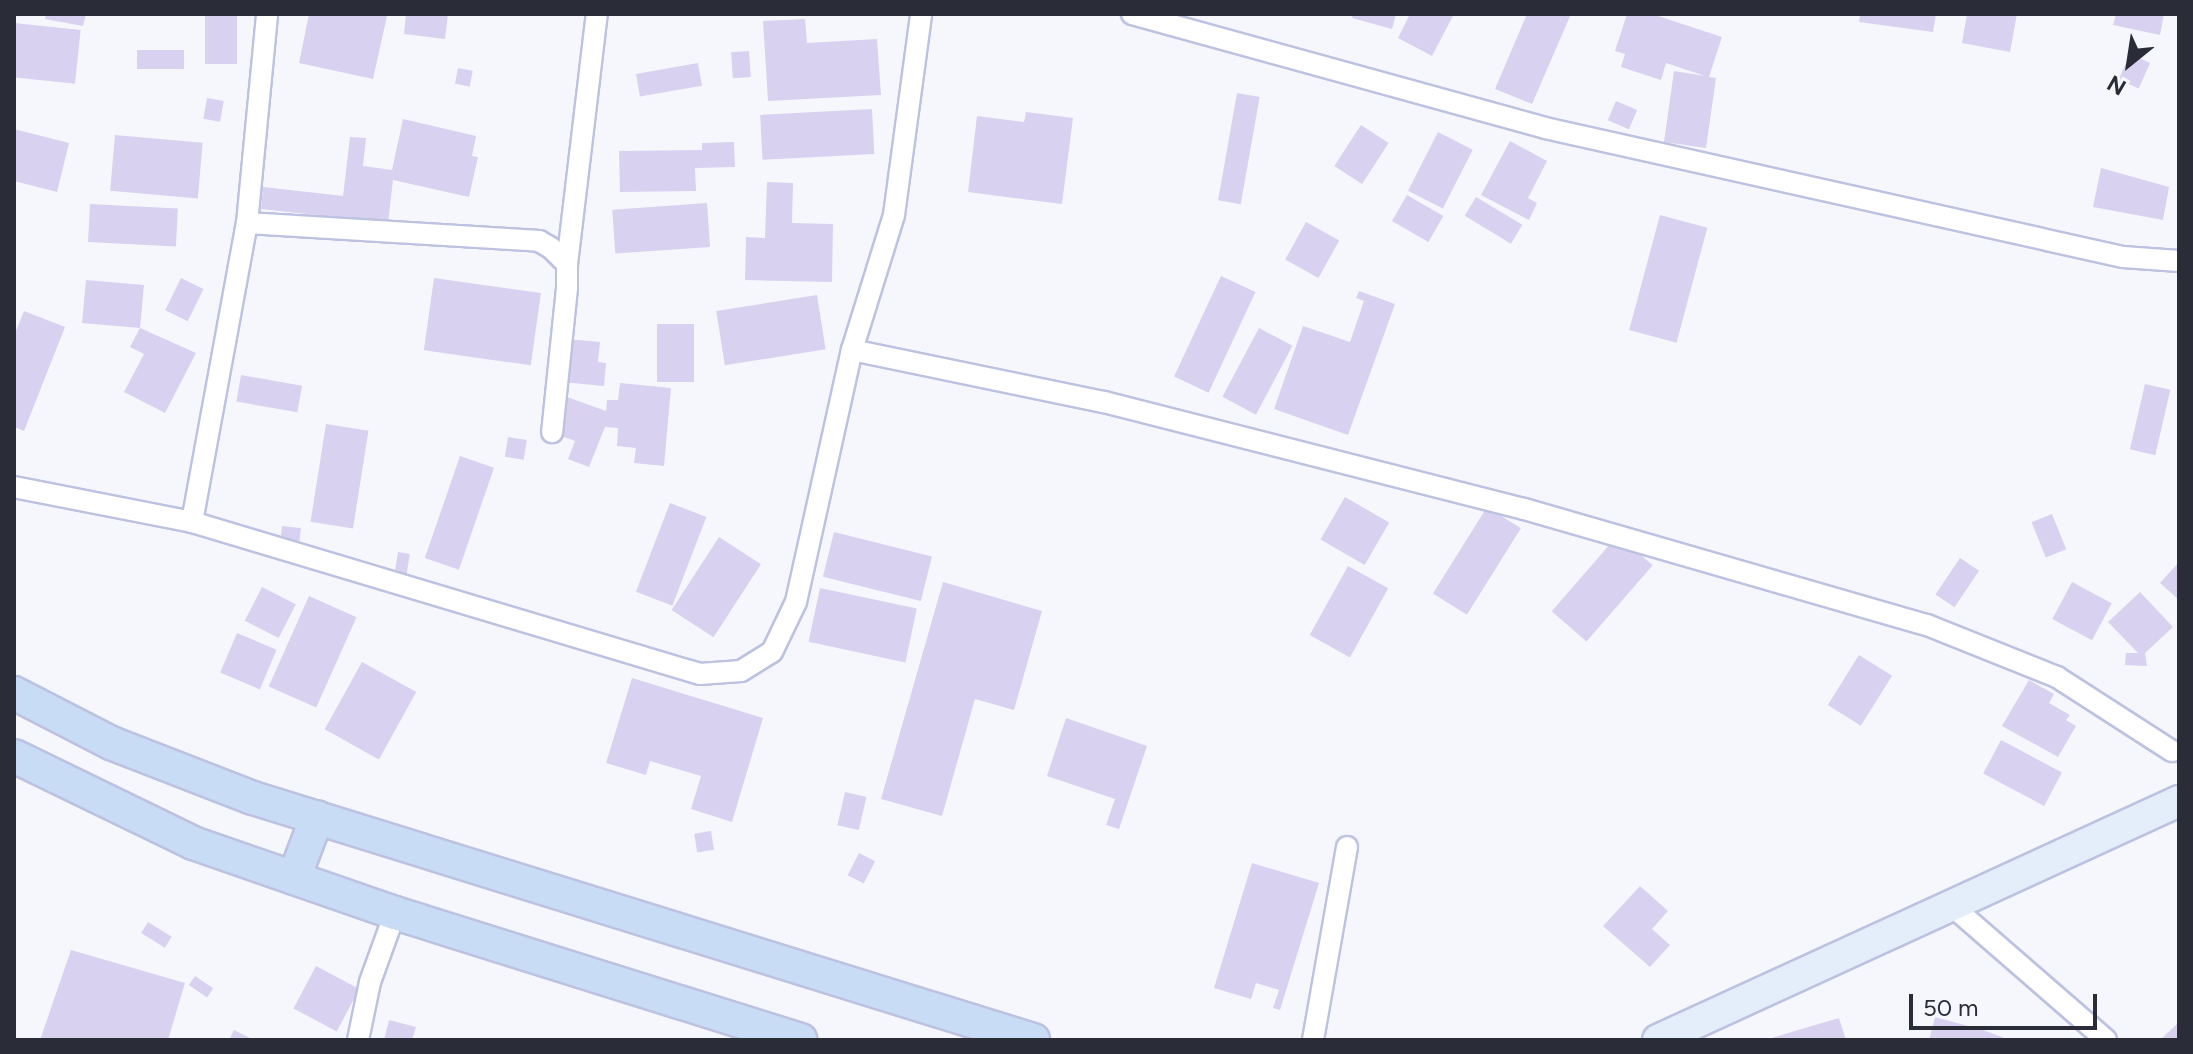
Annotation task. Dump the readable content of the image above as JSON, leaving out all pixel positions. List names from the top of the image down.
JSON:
{
  "scale_bar": "50 m",
  "north": "bottom left"
}
